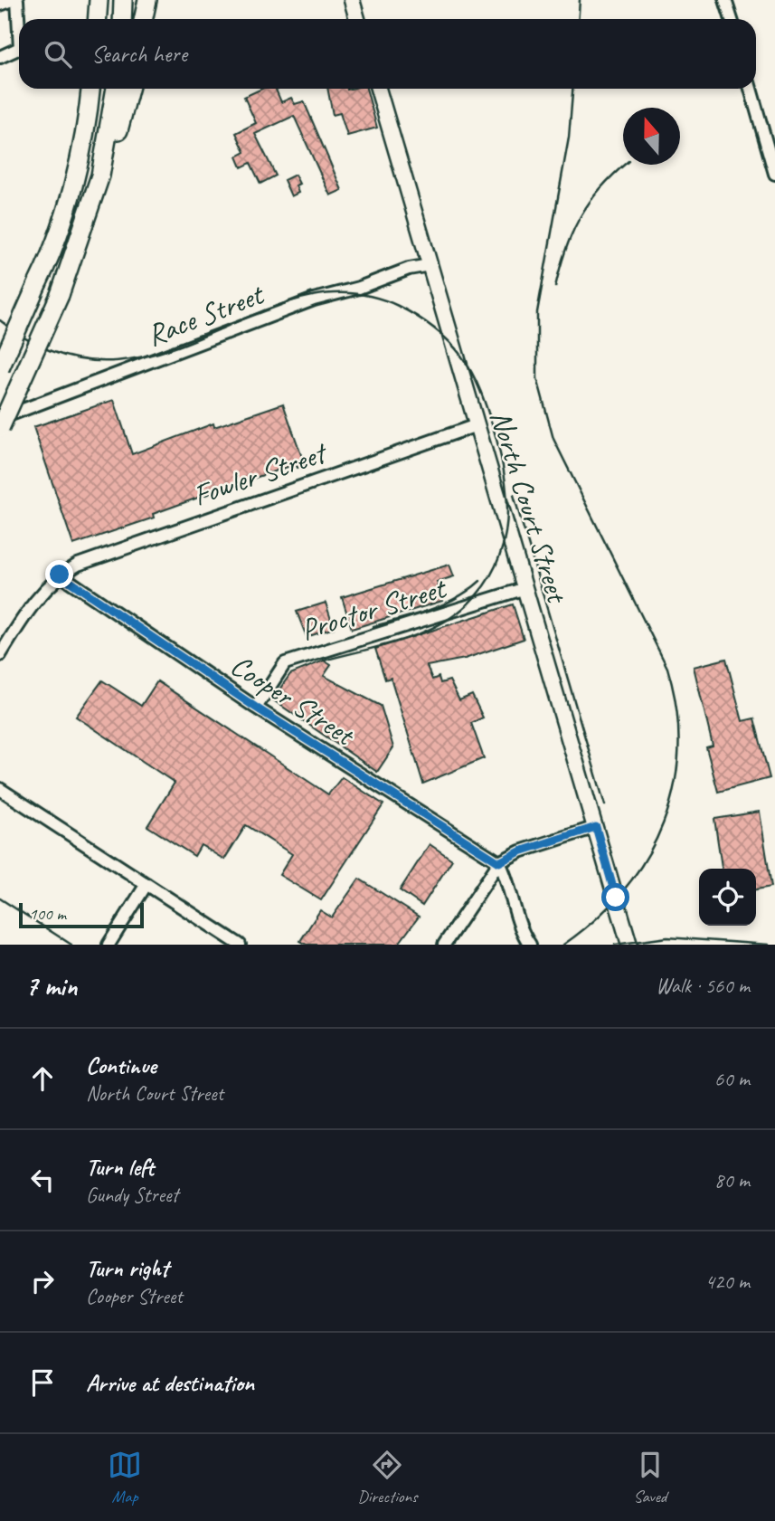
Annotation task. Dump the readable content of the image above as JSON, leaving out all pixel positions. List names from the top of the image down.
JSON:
{
  "streets": {
    "main road": ["North Court Street"],
    "street": [
      "Race Street",
      "Fowler Street",
      "Proctor Street",
      "Cooper Street"
    ]
  },
  "crossings": [
    ["Race Street", "North Court Street"],
    ["Fowler Street", "North Court Street"],
    ["Fowler Street", "Cooper Street"],
    ["North Court Street", "Proctor Street"],
    ["Proctor Street", "Cooper Street"]
  ],
  "scale_bar": "100 m",
  "north": "top",
  "page": {
    "search": "Search here",
    "scale": "100 m",
    "heading": ["7 min", "Walk · 560 m"],
    "list": [
      ["Continue", "North Court Street", "60 m"],
      ["Turn left", "Gundy Street", "80 m"],
      ["Turn right", "Cooper Street", "420 m"],
      "Arrive at destination"
    ],
    "nav": ["Map", "Directions", "Saved"]
  }
}
